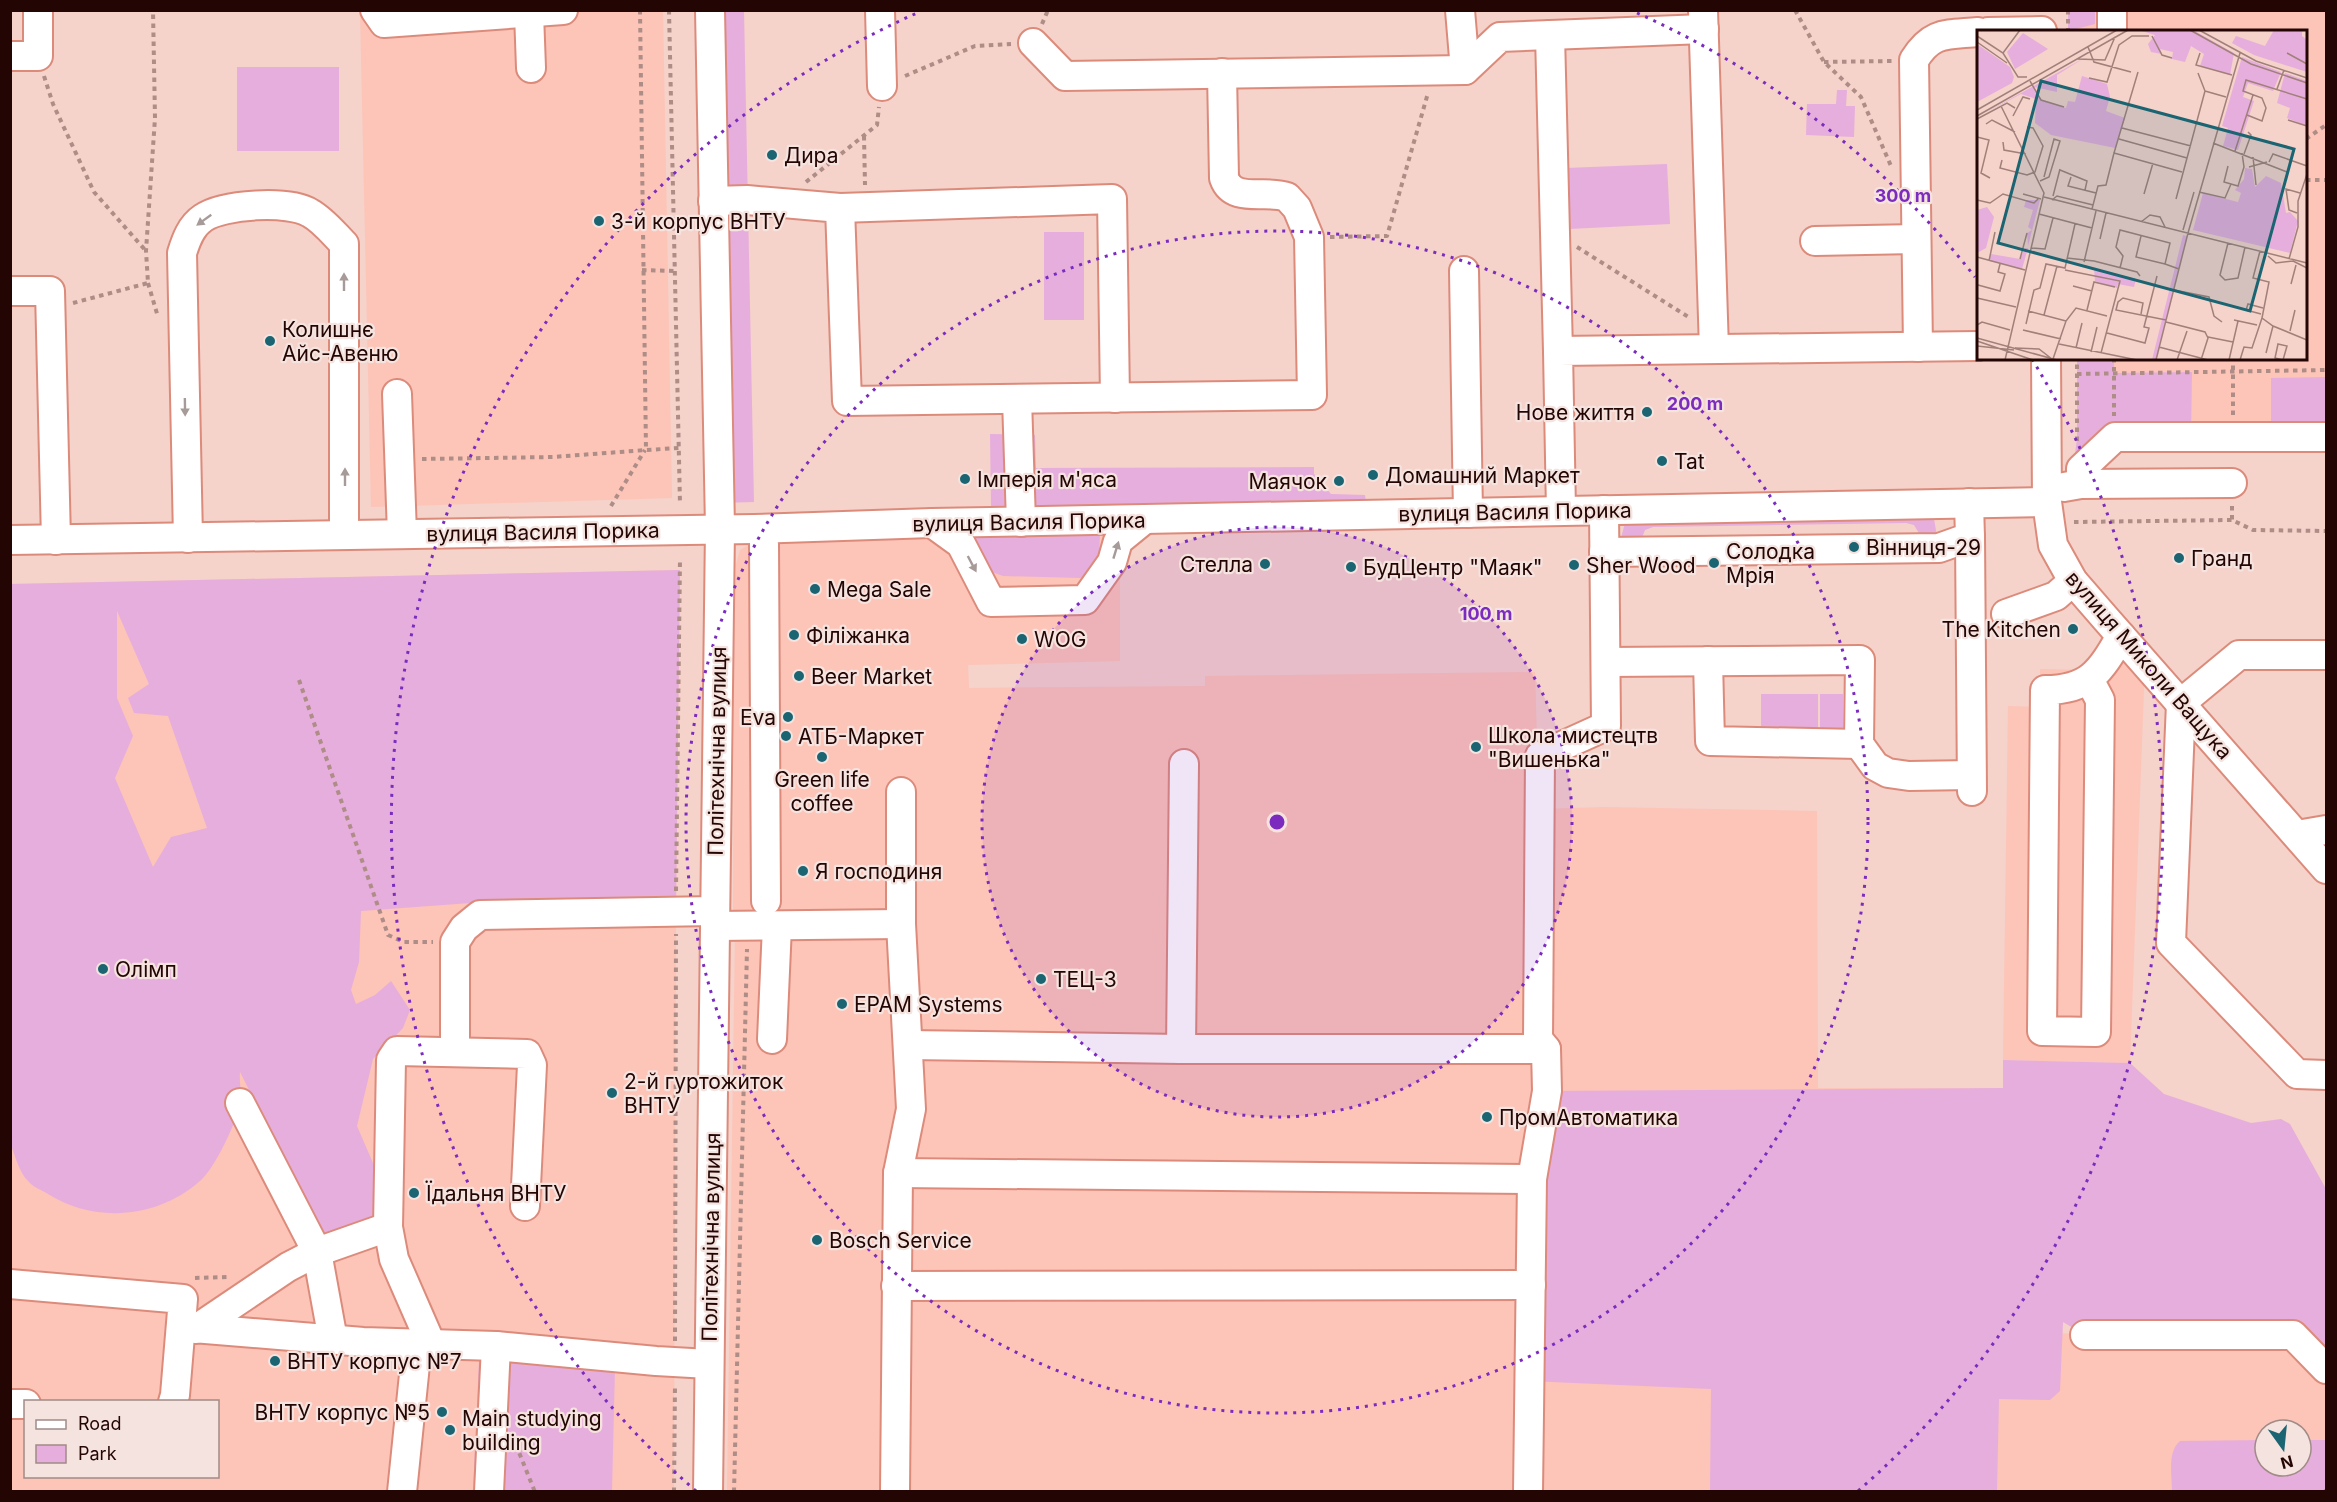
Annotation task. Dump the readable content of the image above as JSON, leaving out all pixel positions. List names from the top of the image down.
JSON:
{
  "streets": {
    "street": ["вулиця Василя Порика", "вулиця Миколи Ващука", "Політехнічна вулиця"]
  },
  "crossings": [
    ["вулиця Василя Порика", "вулиця Миколи Ващука"],
    ["вулиця Василя Порика", "Політехнічна вулиця"]
  ],
  "places": [
    "Дира",
    "3-й корпус ВНТУ",
    "Колишнє Айс-Авеню",
    "Нове життя",
    "Tat",
    "Домашний Маркет",
    "Імперія м'яса",
    "Маячок",
    "Вінниця-29",
    "Гранд",
    "Солодка Мрія",
    "Стелла",
    "Sher Wood",
    "БудЦентр \"Маяк\"",
    "Mega Sale",
    "The Kitchen",
    "Філіжанка",
    "WOG",
    "Beer Market",
    "Eva",
    "АТБ-Маркет",
    "Школа мистецтв \"Вишенька\"",
    "Green life coffee",
    "Я господиня",
    "Олімп",
    "ТЕЦ-3",
    "EPAM Systems",
    "2-й гуртожиток ВНТУ",
    "ПромАвтоматика",
    "Їдальня ВНТУ",
    "Bosch Service",
    "ВНТУ корпус №7",
    "ВНТУ корпус №5",
    "Main studying building"
  ],
  "legend": ["Road", "Park"],
  "north": "bottom",
  "rings": ["300 m", "200 m", "100 m"]
}
